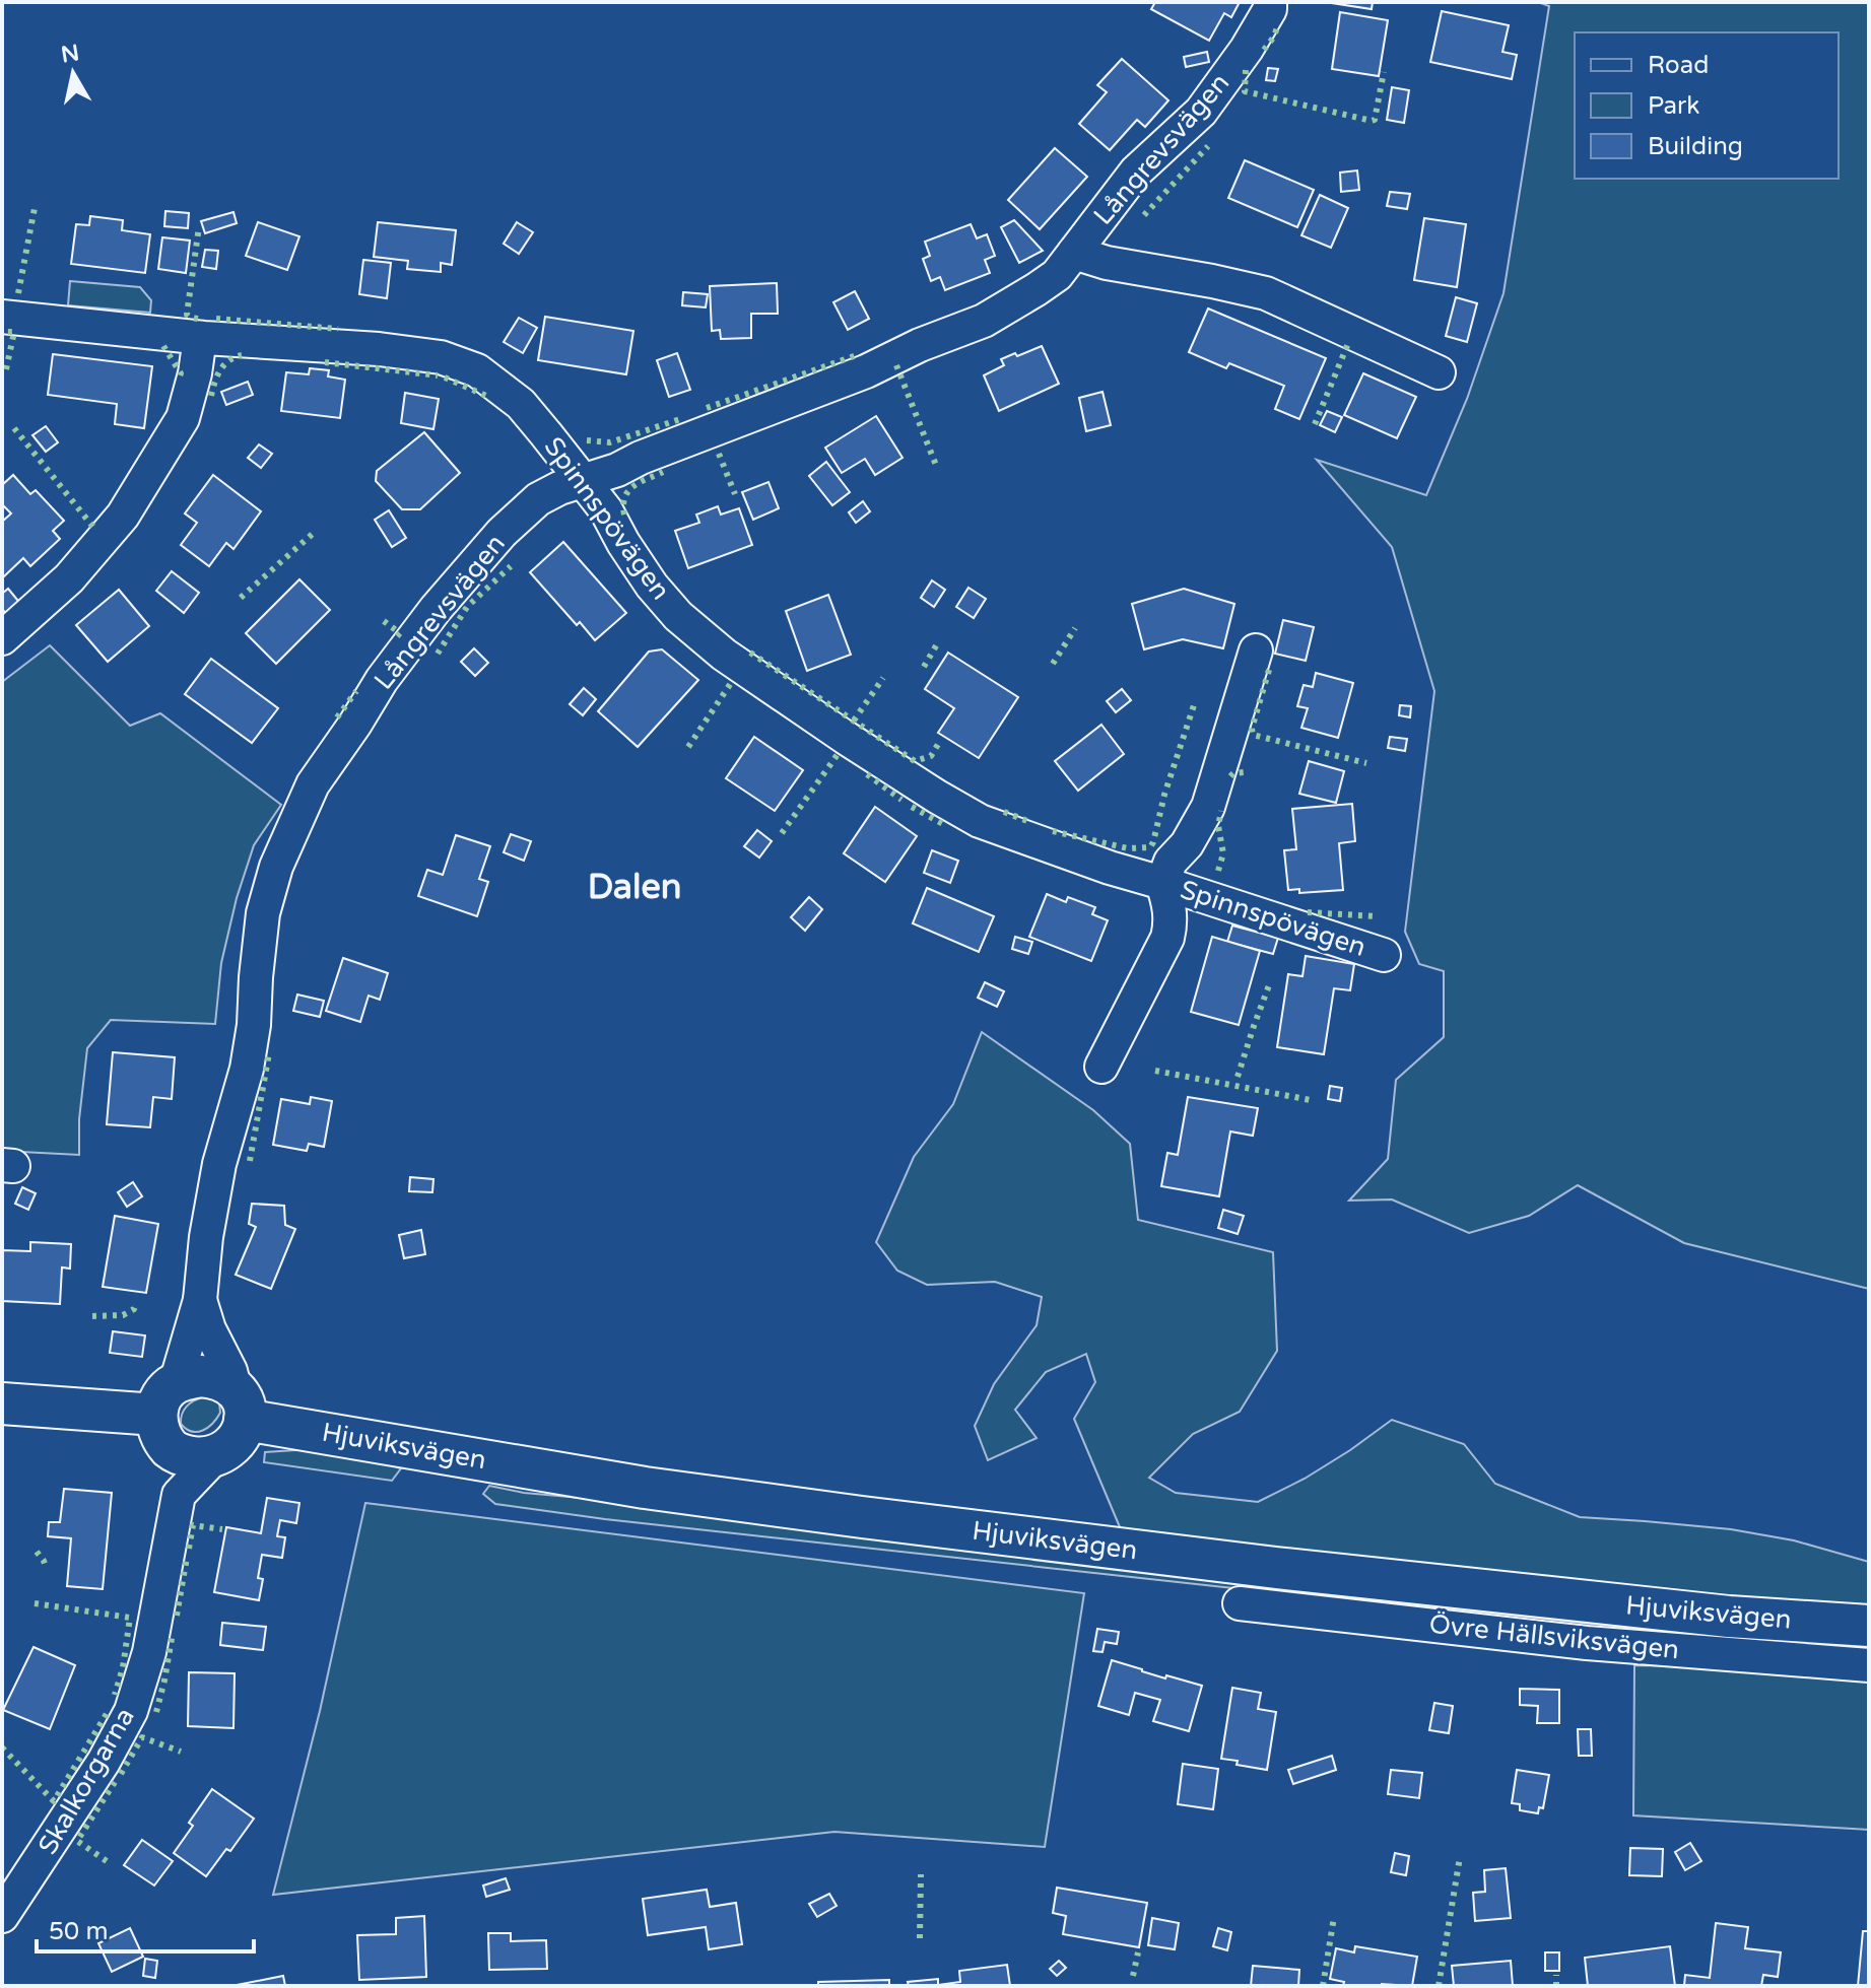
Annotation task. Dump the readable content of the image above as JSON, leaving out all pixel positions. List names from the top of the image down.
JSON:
{
  "streets": {
    "main road": ["Hjuviksvägen"],
    "street": [
      "Långrevsvägen",
      "Spinnspövägen",
      "Övre Hällsviksvägen",
      "Skalkorgarna"
    ]
  },
  "crossings": [
    ["Långrevsvägen", "Spinnspövägen"],
    ["Långrevsvägen", "Hjuviksvägen"],
    ["Långrevsvägen", "Skalkorgarna"],
    ["Hjuviksvägen", "Skalkorgarna"]
  ],
  "districts": ["Dalen"],
  "legend": ["Road", "Park", "Building"],
  "scale_bar": "50 m",
  "north": "top"
}
